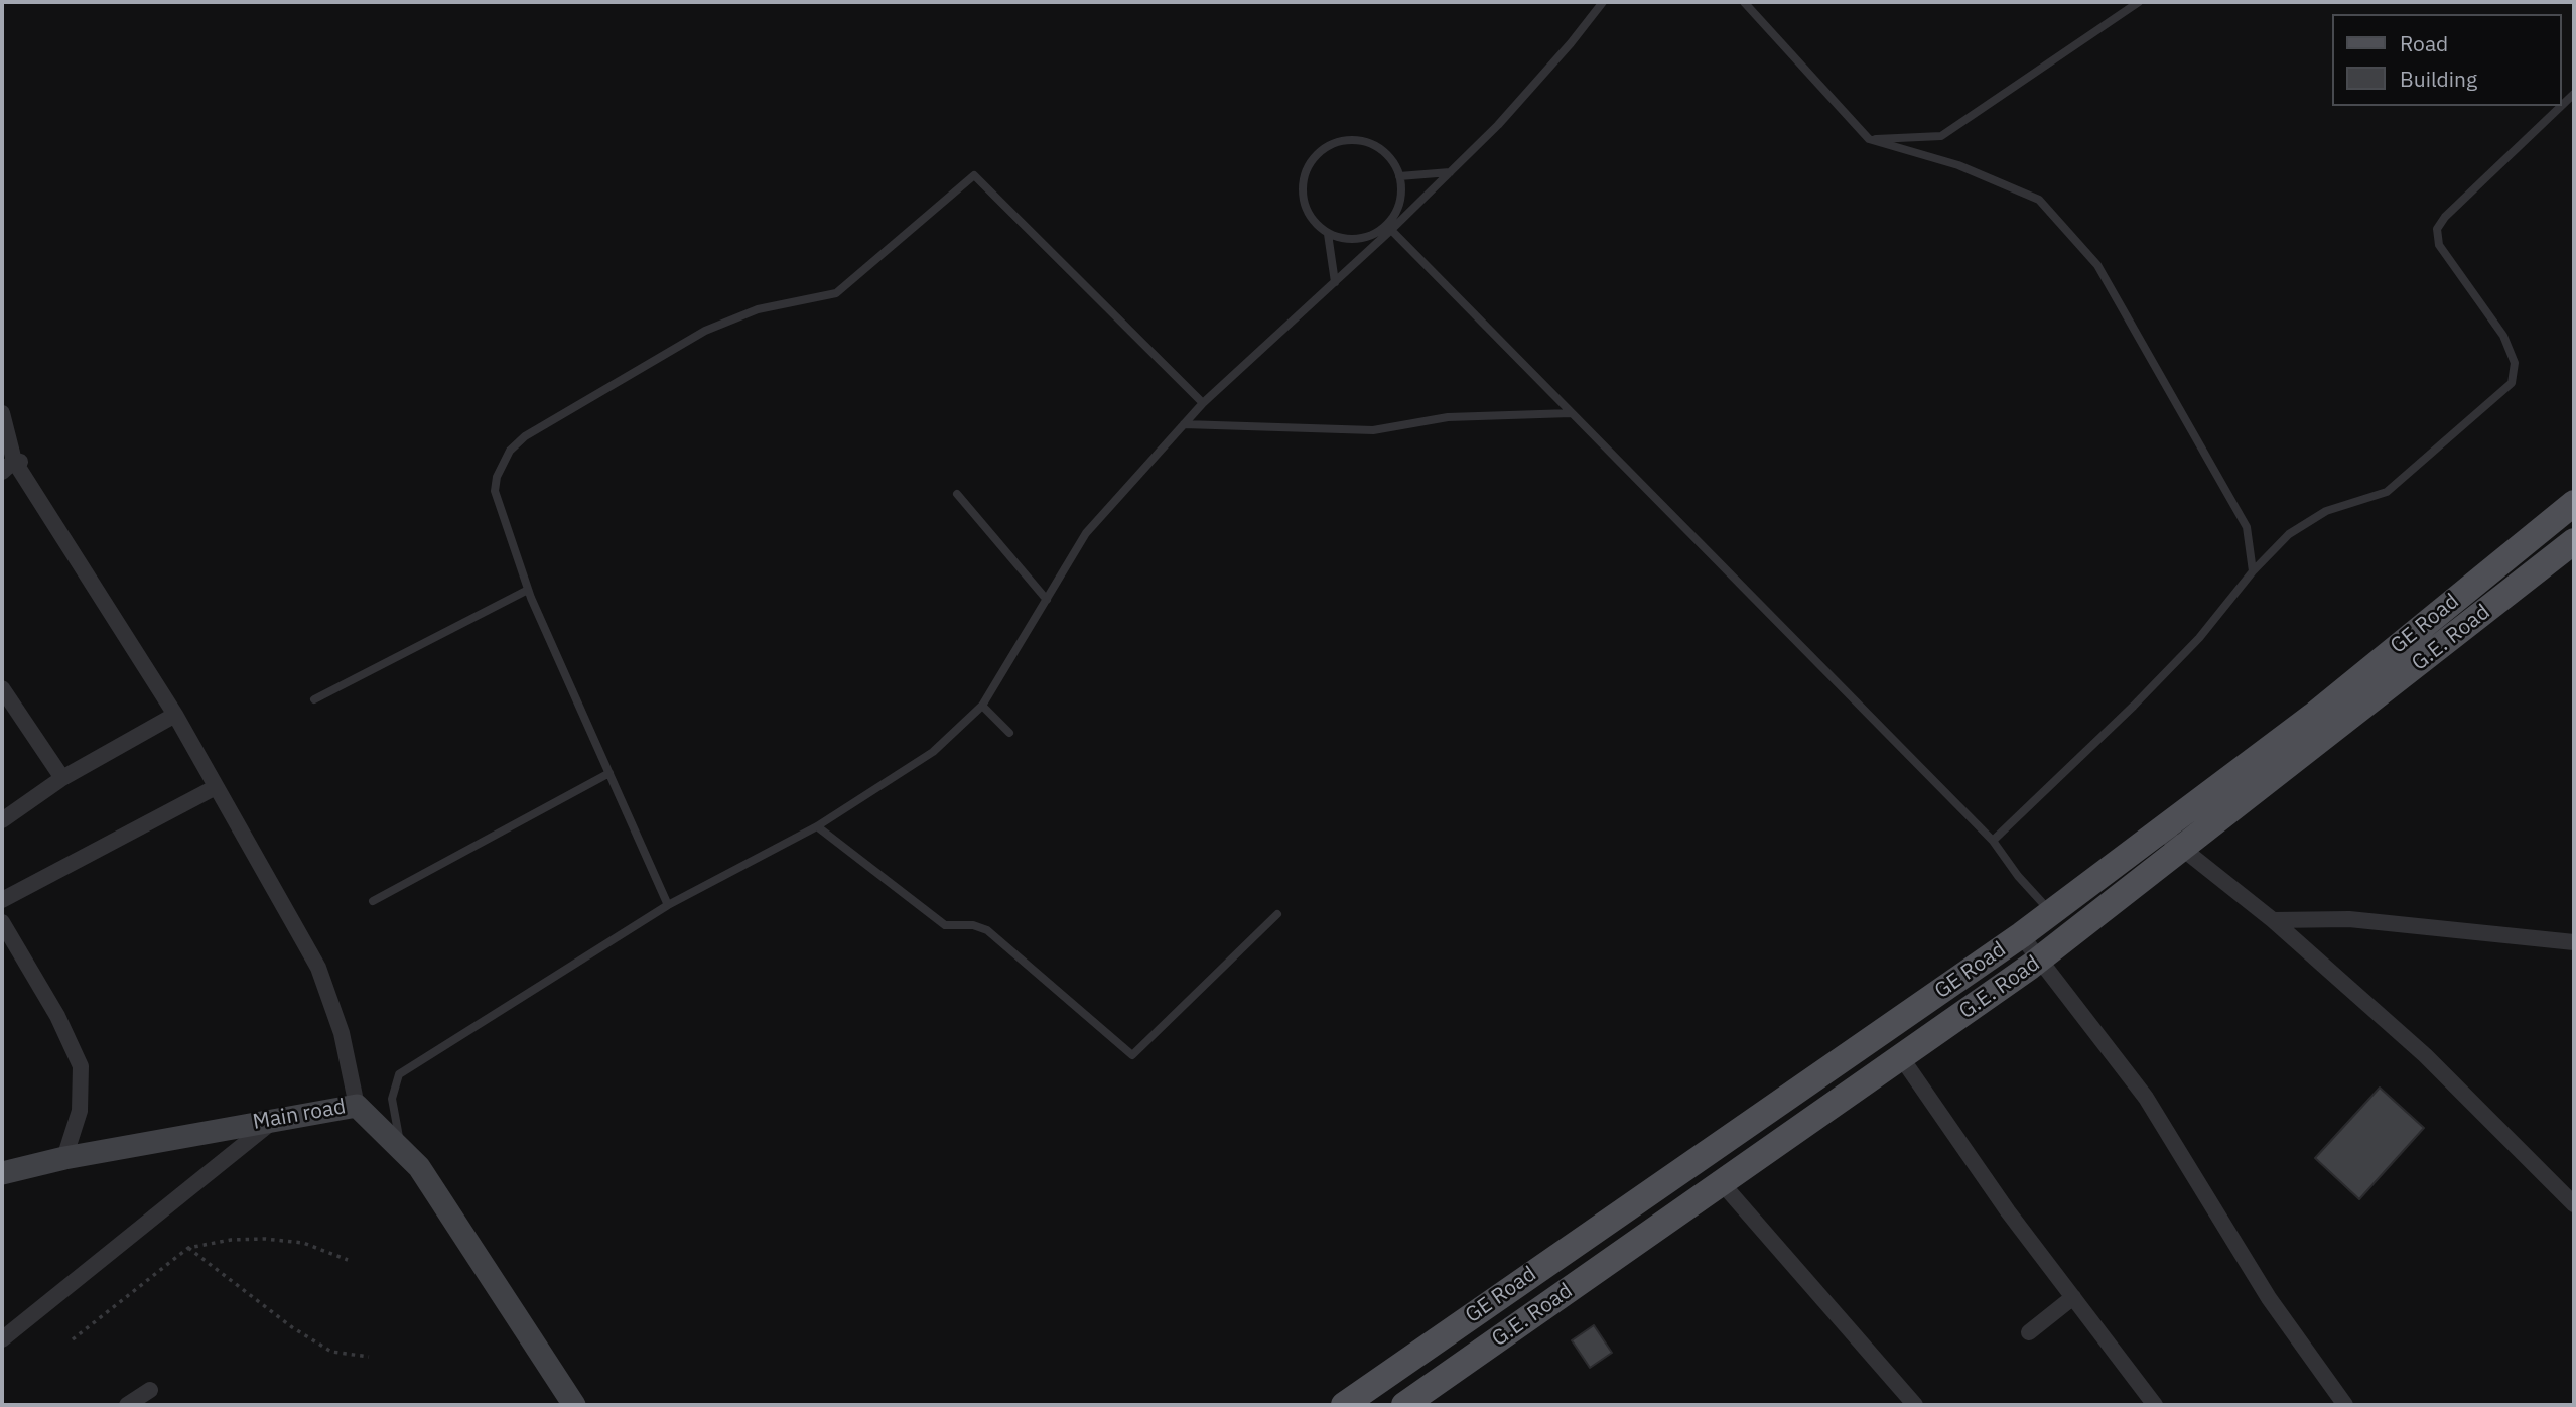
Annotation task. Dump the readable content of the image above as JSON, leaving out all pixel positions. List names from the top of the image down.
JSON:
{
  "streets": {
    "main road": ["GE Road", "G.E. Road"],
    "street": ["Main road"]
  },
  "legend": ["Road", "Building"]
}
